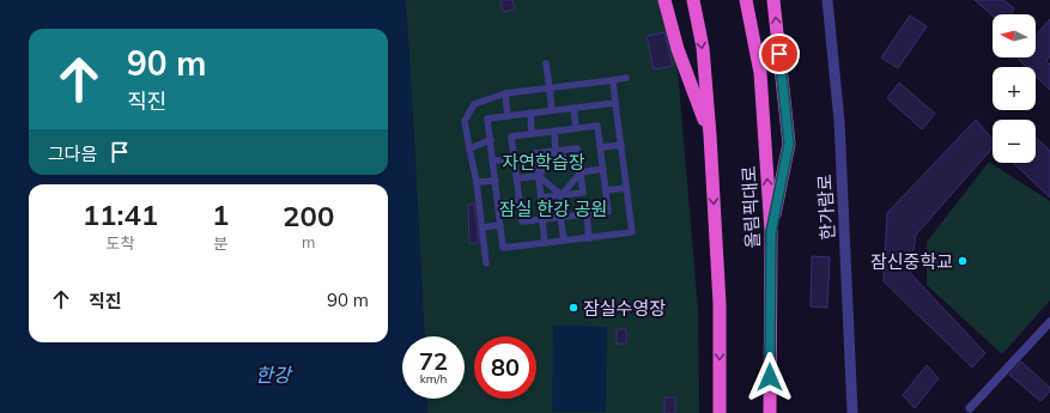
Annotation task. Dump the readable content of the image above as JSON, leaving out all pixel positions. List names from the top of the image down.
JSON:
{
  "streets": {
    "highway": ["올림픽대로"],
    "street": ["한가람로"]
  },
  "water": ["한강"],
  "parks": ["자연학습장", "잠실 한강 공원"],
  "places": ["잠신중학교", "잠실수영장"],
  "north": "left",
  "page": {
    "map_buttons": ["+", "−"],
    "turn": ["90 m", "직진"],
    "then": "그다음",
    "eta": [
      "11:41",
      "도착",
      "1",
      "분",
      "200",
      "m"
    ],
    "list": [
      {
        "name": "직진",
        "value": "90 m"
      }
    ],
    "speed": "72 km/h",
    "limit": "80"
  }
}
